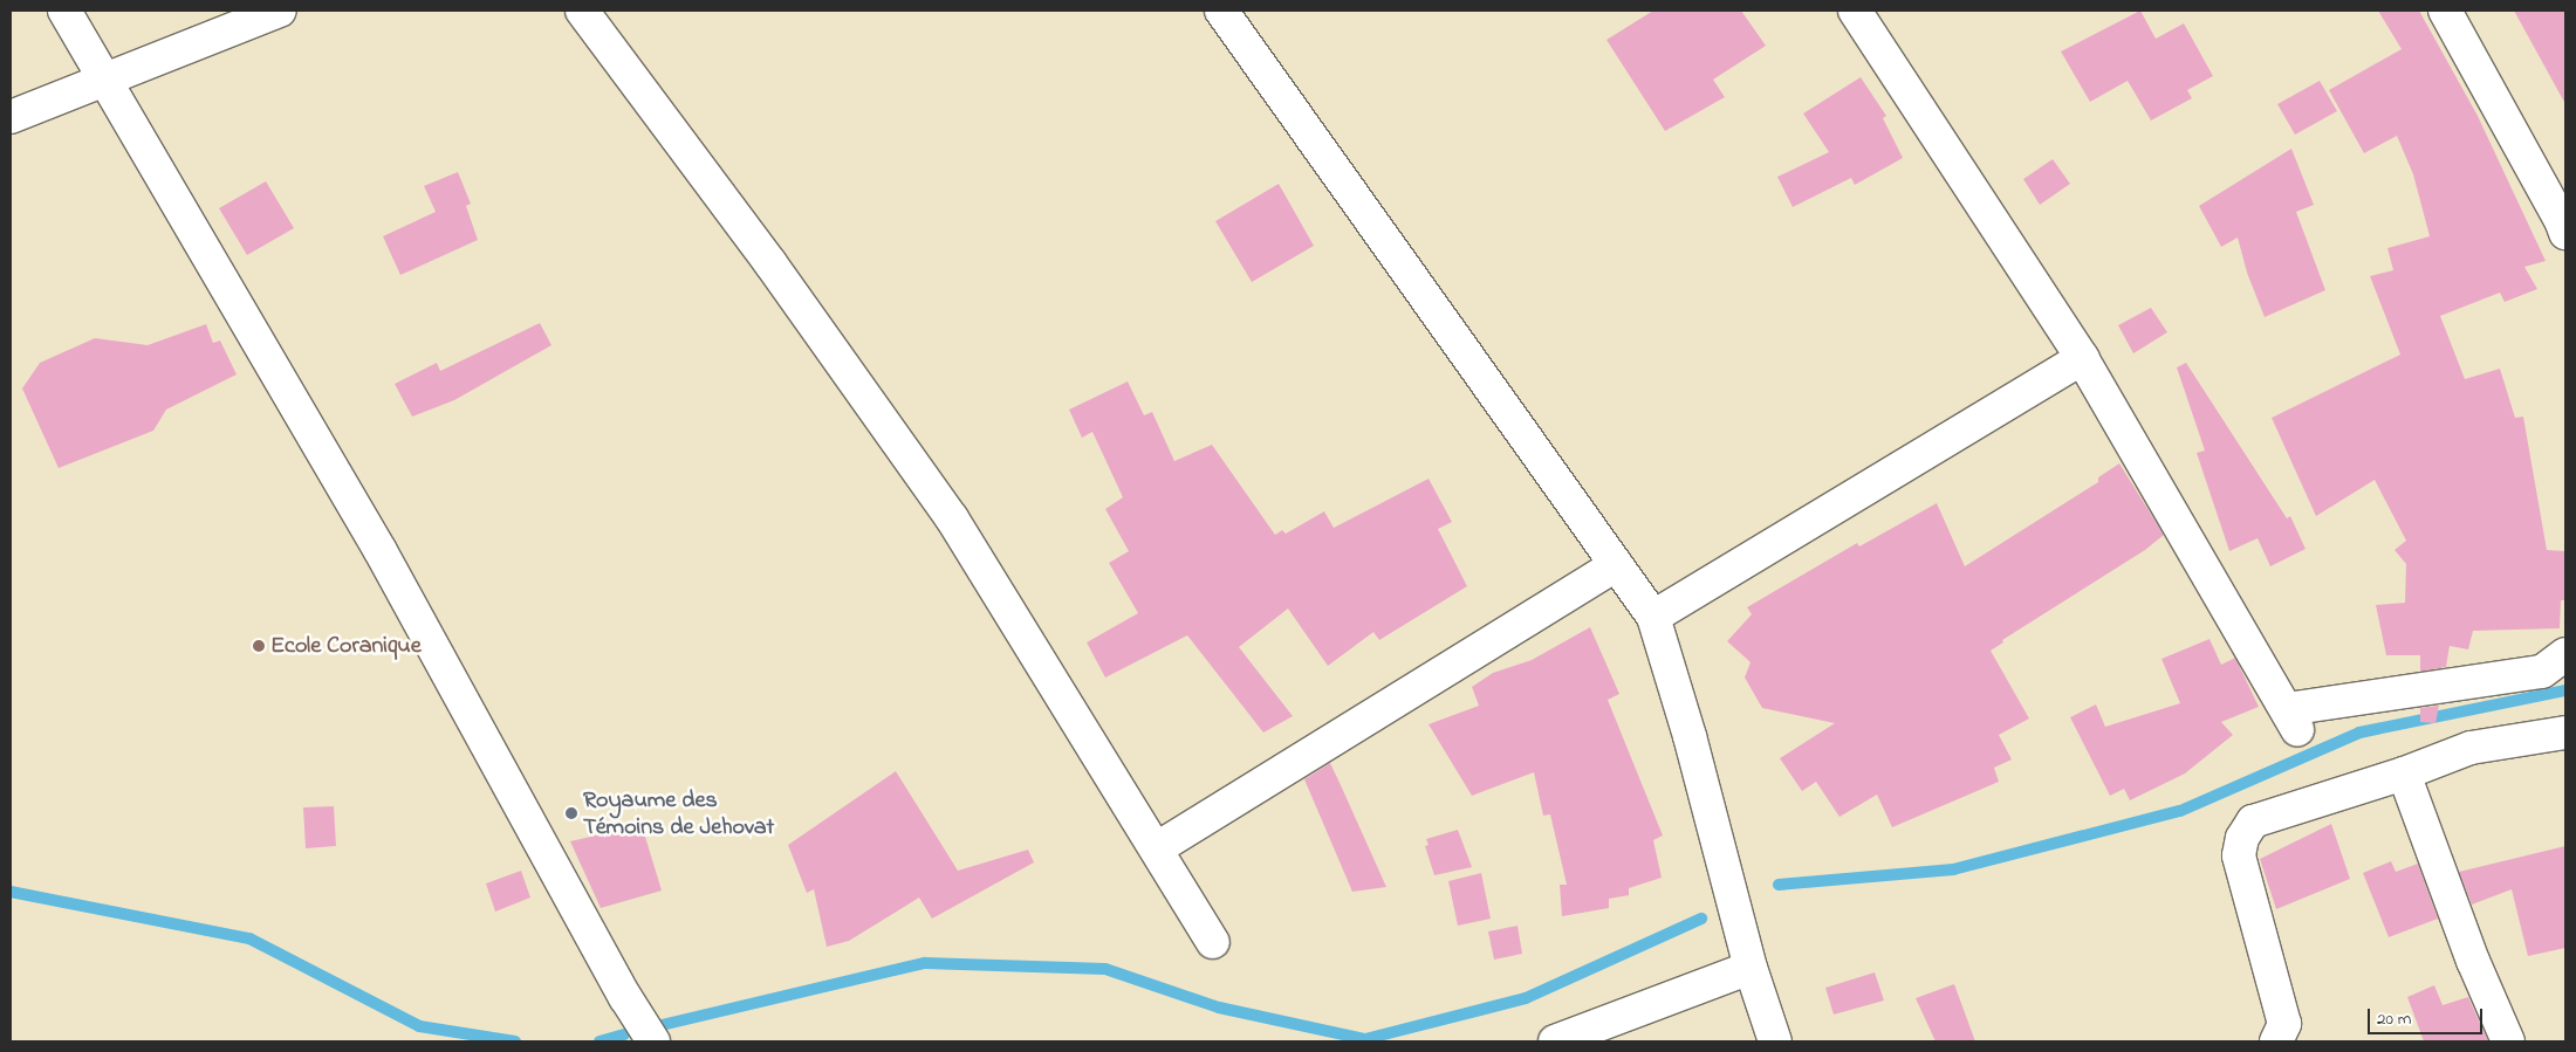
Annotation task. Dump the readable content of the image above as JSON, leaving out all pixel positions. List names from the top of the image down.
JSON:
{
  "places": ["Ecole Coranique", "Royaume des Témoins de Jehovat"],
  "scale_bar": "20 m"
}
